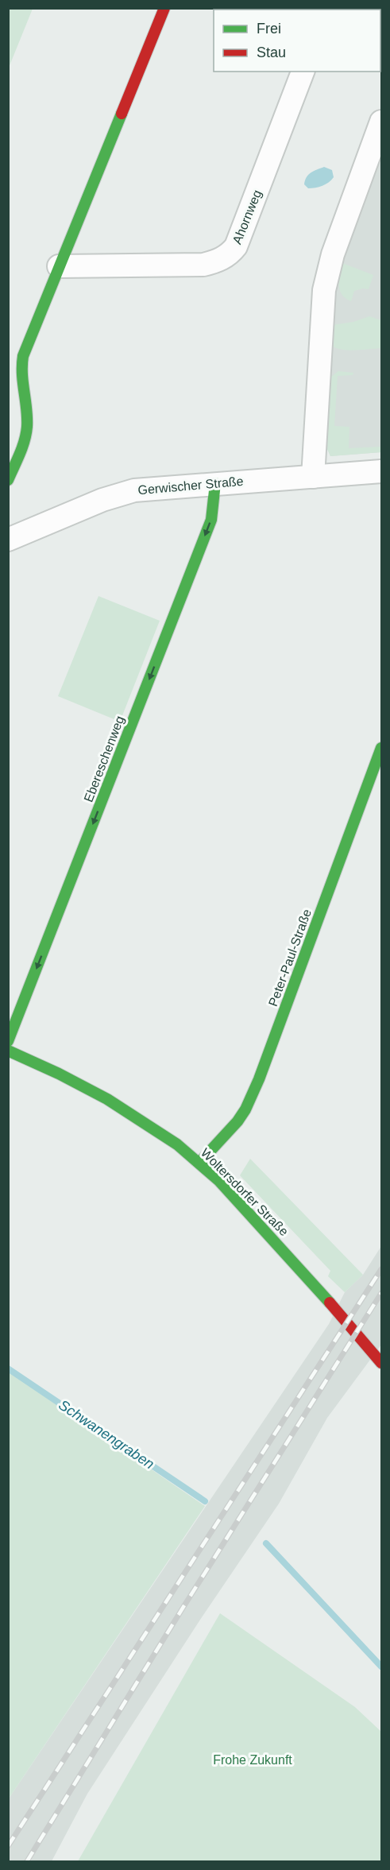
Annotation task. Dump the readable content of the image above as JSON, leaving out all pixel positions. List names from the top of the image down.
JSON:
{
  "streets": {
    "street": [
      "Ahornweg",
      "Gerwischer Straße",
      "Ebereschenweg",
      "Peter-Paul-Straße",
      "Woltersdorfer Straße"
    ]
  },
  "crossings": [
    ["Gerwischer Straße", "Ebereschenweg"],
    ["Peter-Paul-Straße", "Woltersdorfer Straße"]
  ],
  "one_way": ["Ebereschenweg"],
  "water": ["Schwanengraben"],
  "parks": ["Frohe Zukunft"],
  "legend": ["Frei", "Stau"]
}
